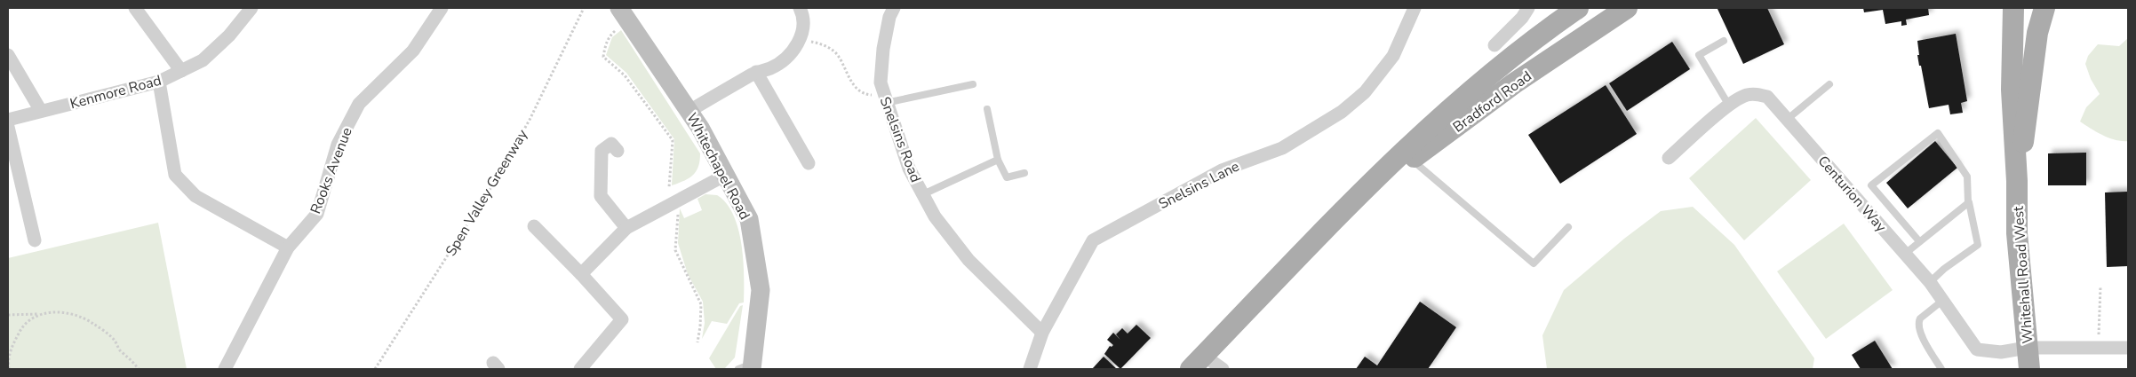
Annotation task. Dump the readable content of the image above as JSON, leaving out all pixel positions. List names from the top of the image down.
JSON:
{
  "streets": {
    "main road": ["Bradford Road", "Whitehall Road West"],
    "street": [
      "Kenmore Road",
      "Snelsins Road",
      "Whitechapel Road",
      "Rooks Avenue",
      "Snelsins Lane",
      "Centurion Way"
    ],
    "path": ["Spen Valley Greenway"]
  },
  "crossings": [
    ["Snelsins Road", "Snelsins Lane"],
    ["Centurion Way", "Whitehall Road West"]
  ]
}
